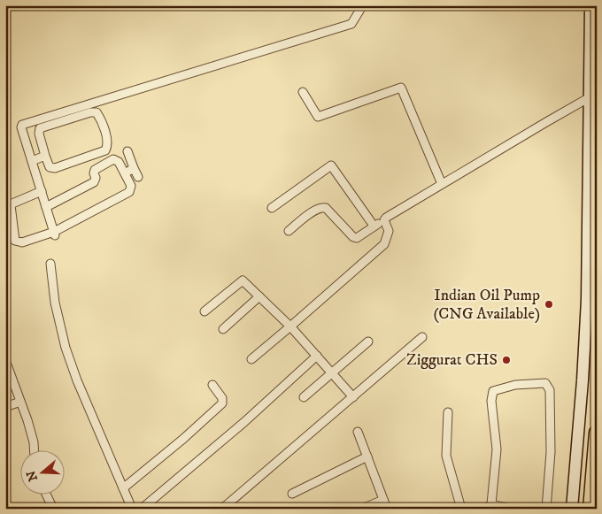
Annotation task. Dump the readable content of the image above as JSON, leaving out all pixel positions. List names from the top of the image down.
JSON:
{
  "places": ["Indian Oil Pump (CNG Available)", "Ziggurat CHS"],
  "north": "left"
}
